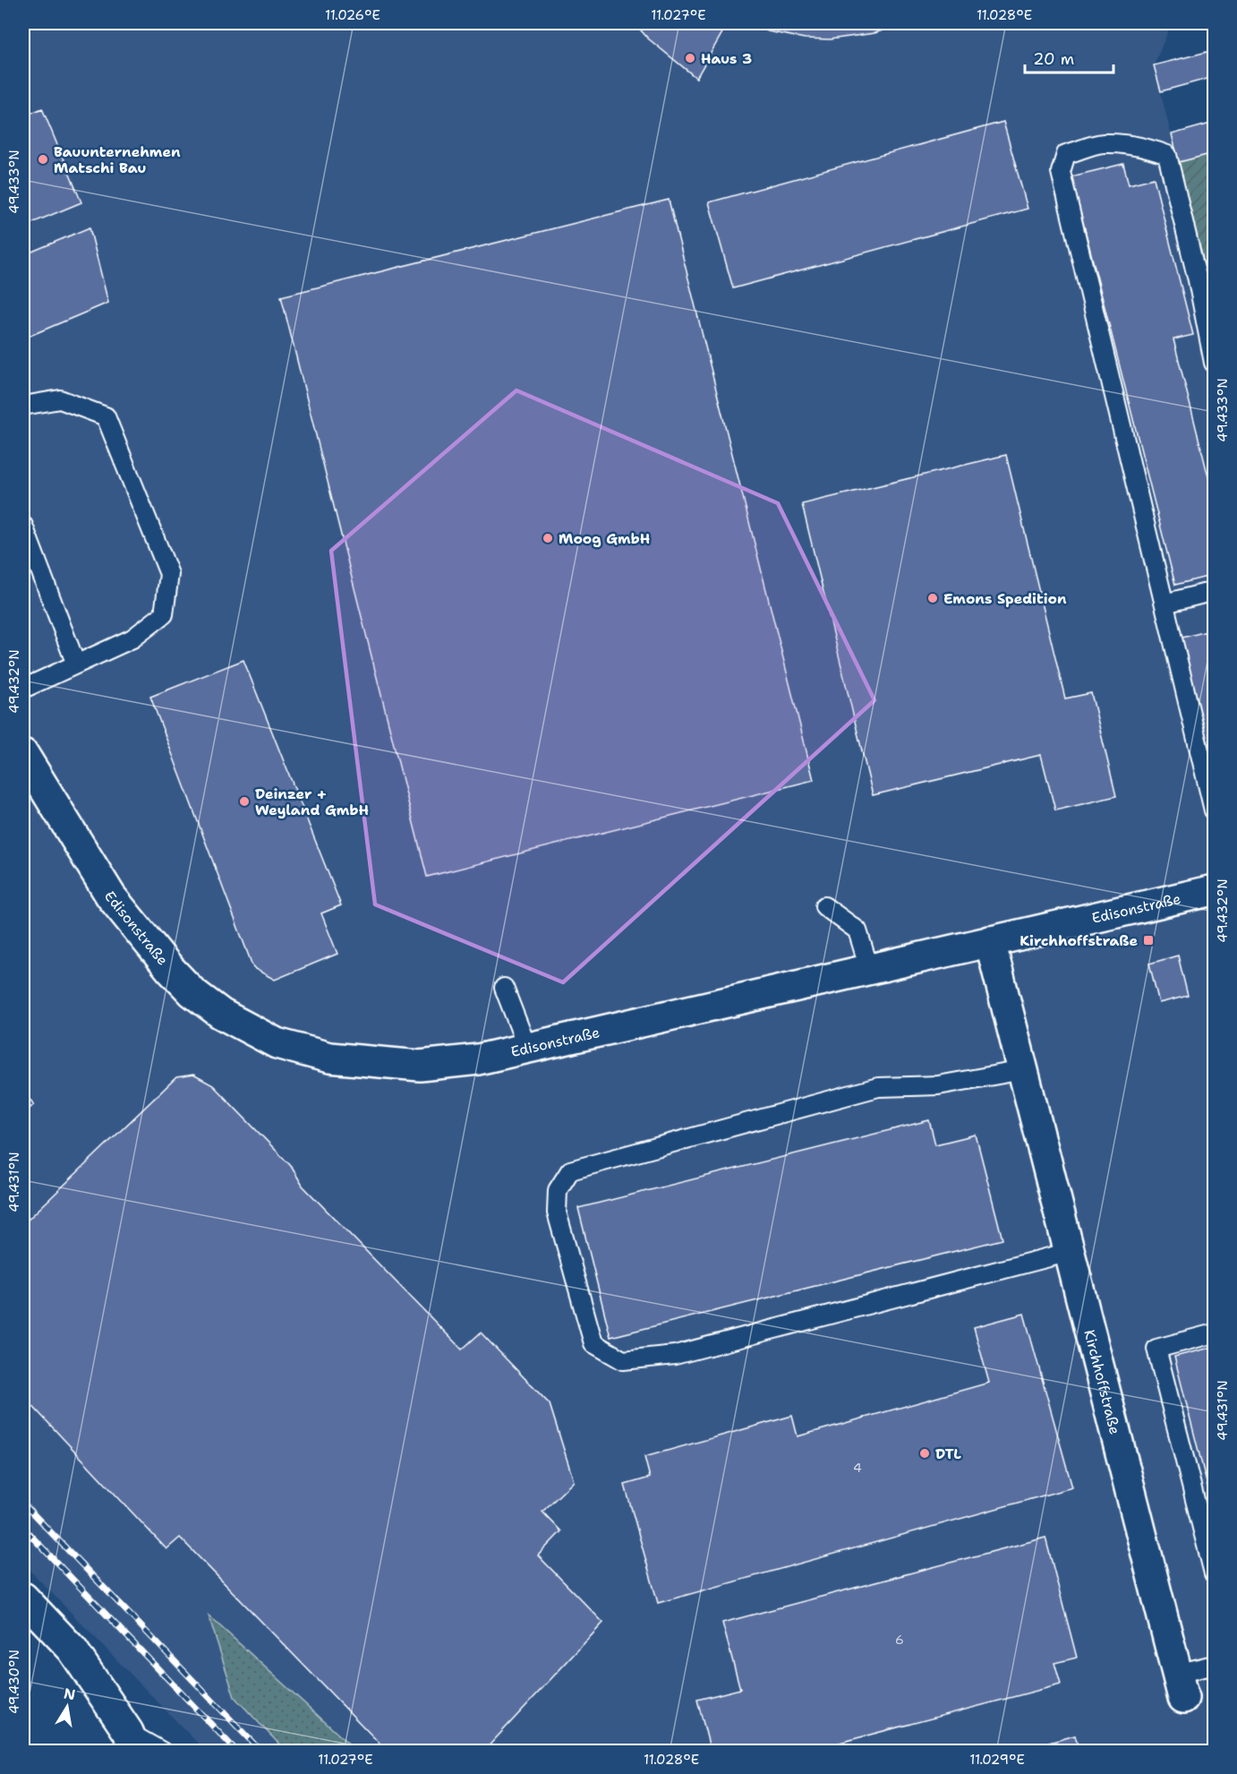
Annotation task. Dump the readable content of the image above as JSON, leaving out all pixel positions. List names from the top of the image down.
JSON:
{
  "streets": {
    "street": ["Edisonstraße", "Kirchhoffstraße"]
  },
  "crossings": [
    ["Edisonstraße", "Kirchhoffstraße"]
  ],
  "places": {
    "other": [
      "Haus 3",
      "Bauunternehmen Matschi Bau",
      "Moog GmbH",
      "Emons Spedition",
      "Deinzer + Weyland GmbH",
      "DTL"
    ],
    "transit": ["Kirchhoffstraße"]
  },
  "house_numbers": ["4", "6"],
  "scale_bar": "20 m",
  "north": "top",
  "coordinates": [
    "11.026°E",
    "11.027°E",
    "11.028°E",
    "49.433°N",
    "49.432°N",
    "49.431°N",
    "49.430°N",
    "11.029°E"
  ]
}
